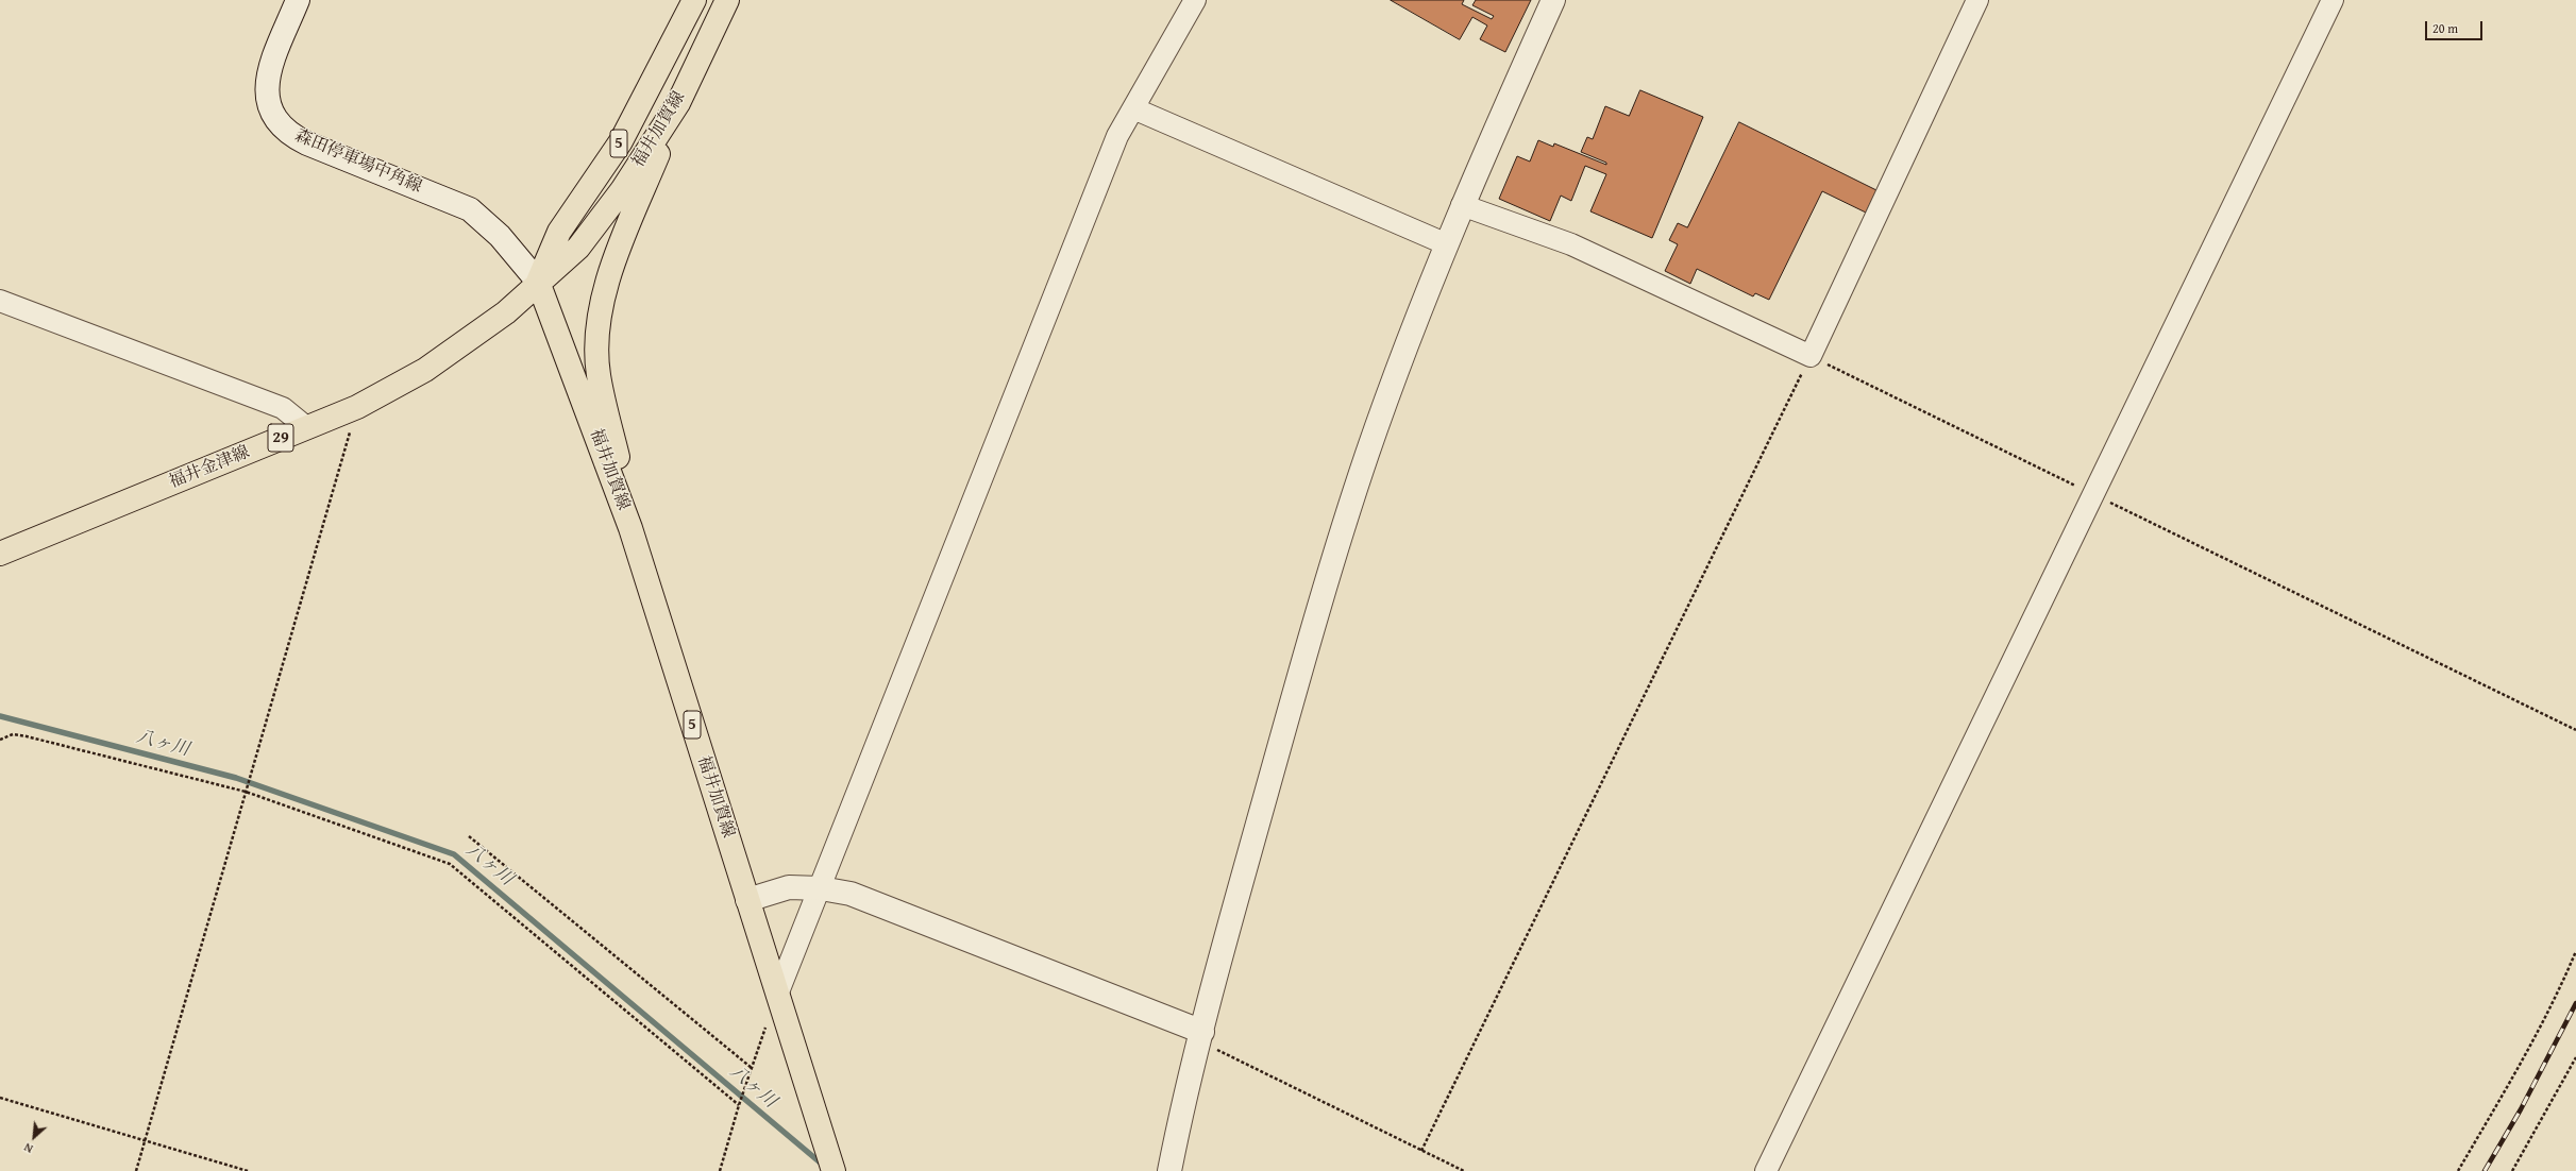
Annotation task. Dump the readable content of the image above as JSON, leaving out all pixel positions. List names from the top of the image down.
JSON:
{
  "streets": {
    "main road": [
      "福井加賀線",
      "5",
      "29",
      "福井金津線"
    ],
    "street": ["森田停車場中角線"]
  },
  "crossings": [
    ["福井加賀線", "森田停車場中角線"],
    ["福井加賀線", "福井金津線"],
    ["森田停車場中角線", "福井金津線"]
  ],
  "water": ["八ヶ川"],
  "scale_bar": "20 m",
  "north": "bottom left"
}
